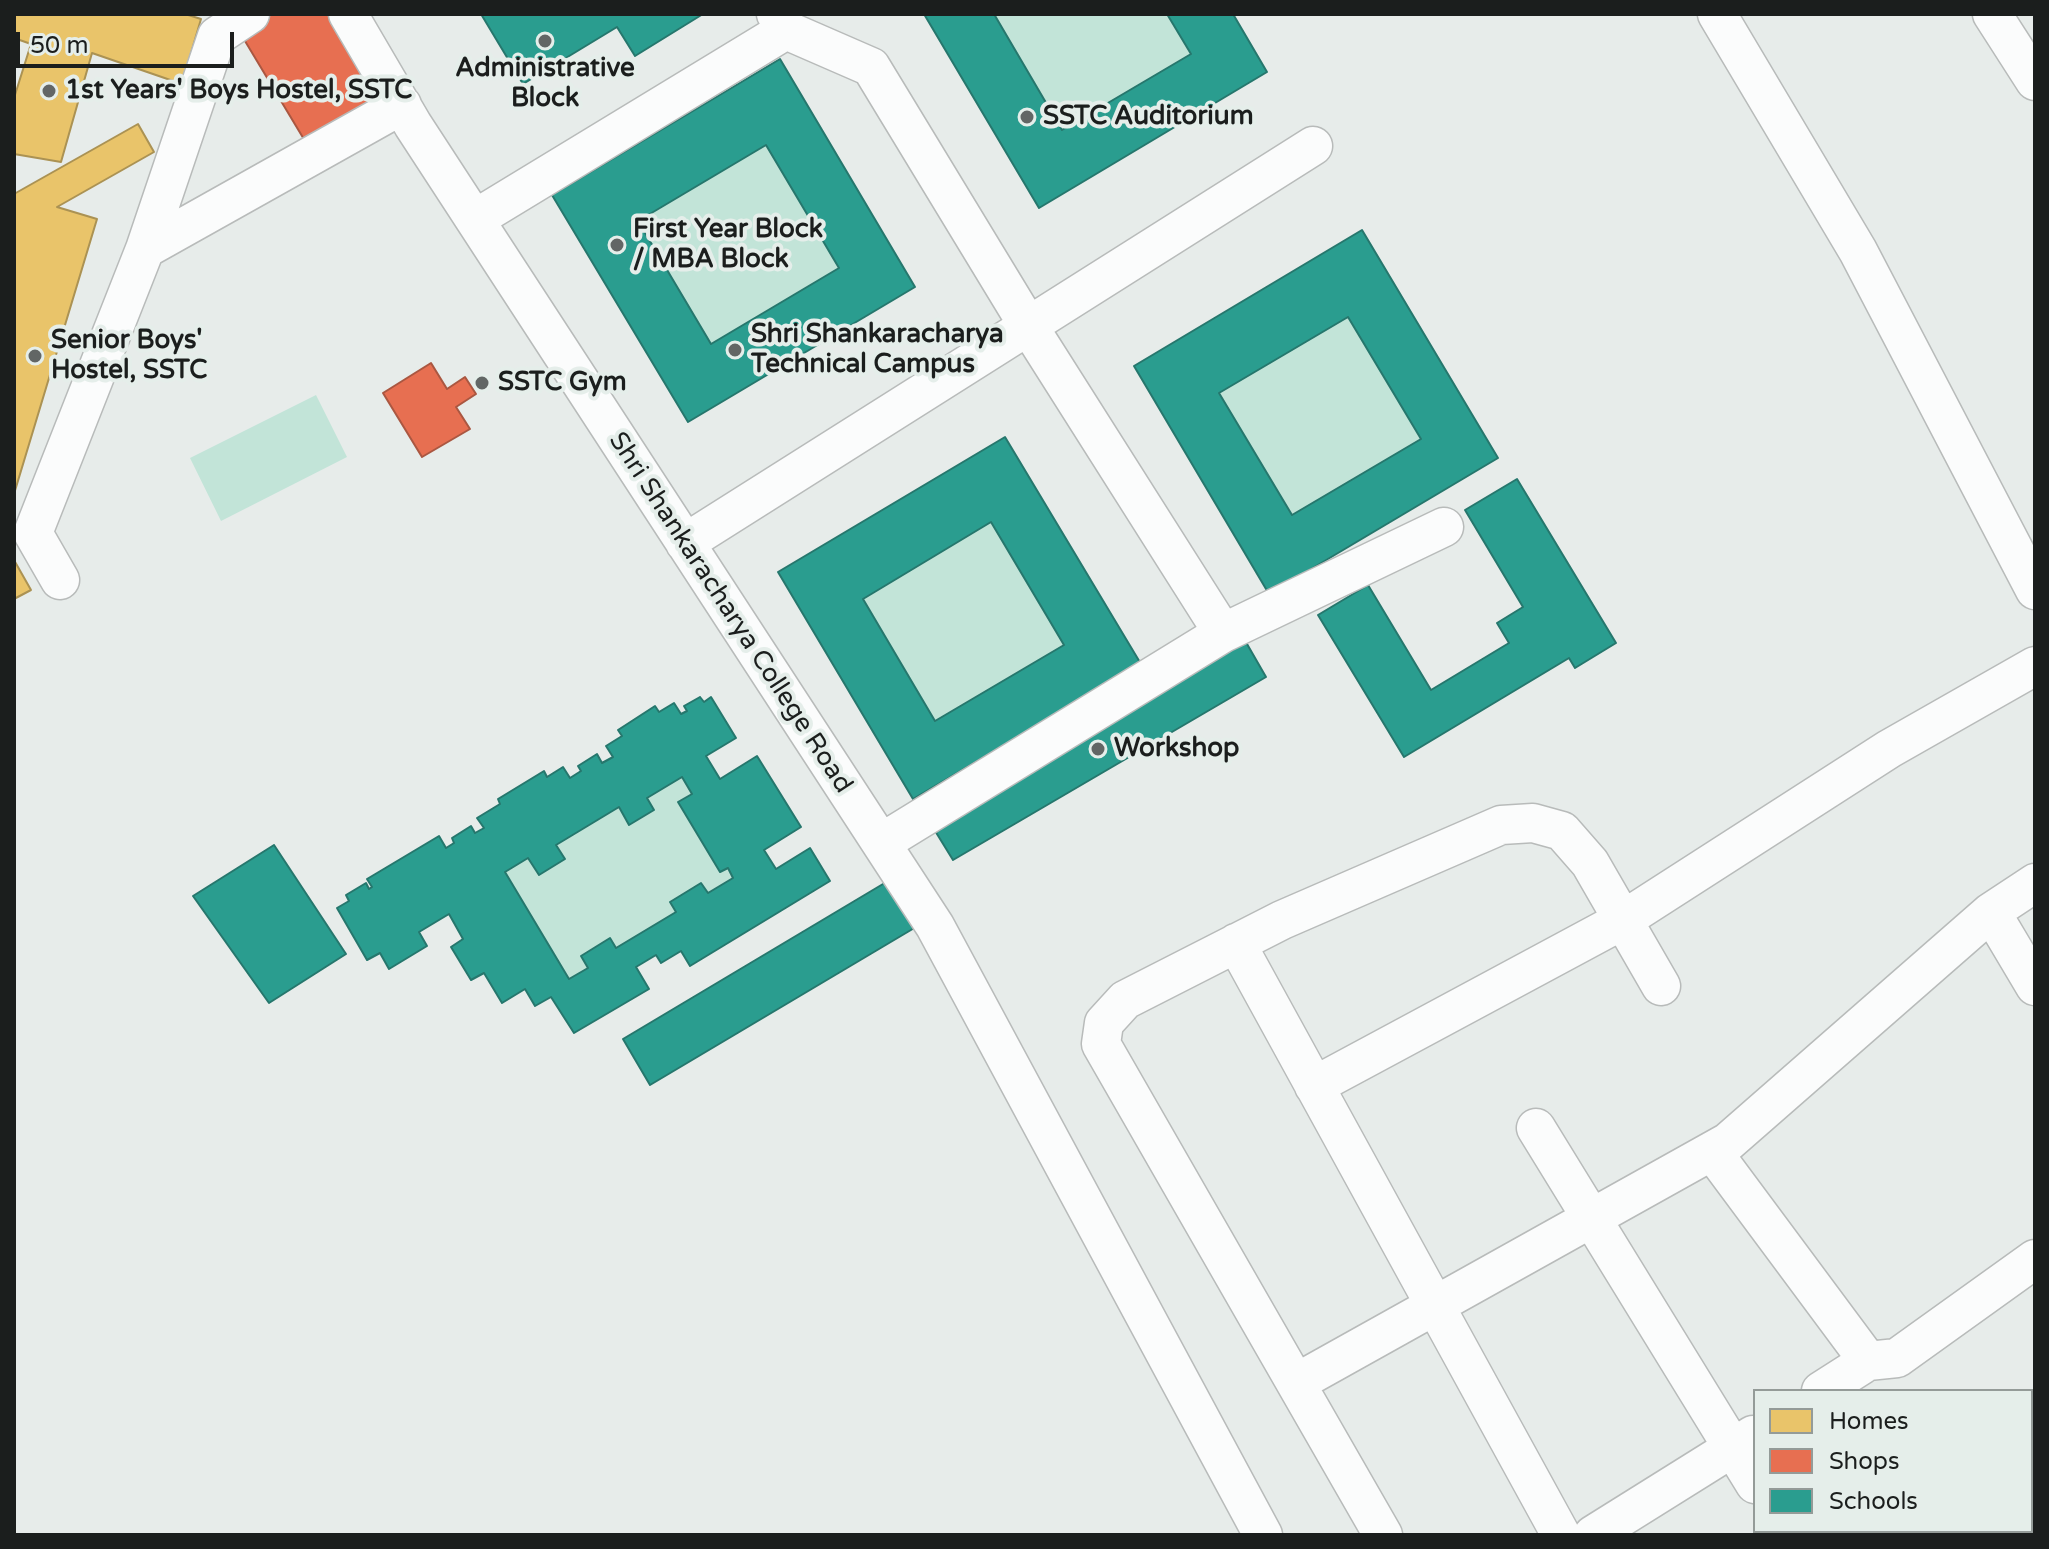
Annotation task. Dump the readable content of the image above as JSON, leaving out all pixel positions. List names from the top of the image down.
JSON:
{
  "streets": {
    "street": ["Shri Shankaracharya College Road"]
  },
  "places": [
    "Administrative Block",
    "1st Years' Boys Hostel, SSTC",
    "SSTC Auditorium",
    "First Year Block / MBA Block",
    "Shri Shankaracharya Technical Campus",
    "Senior Boys' Hostel, SSTC",
    "SSTC Gym",
    "Workshop"
  ],
  "legend": ["Homes", "Shops", "Schools"],
  "scale_bar": "50 m"
}
